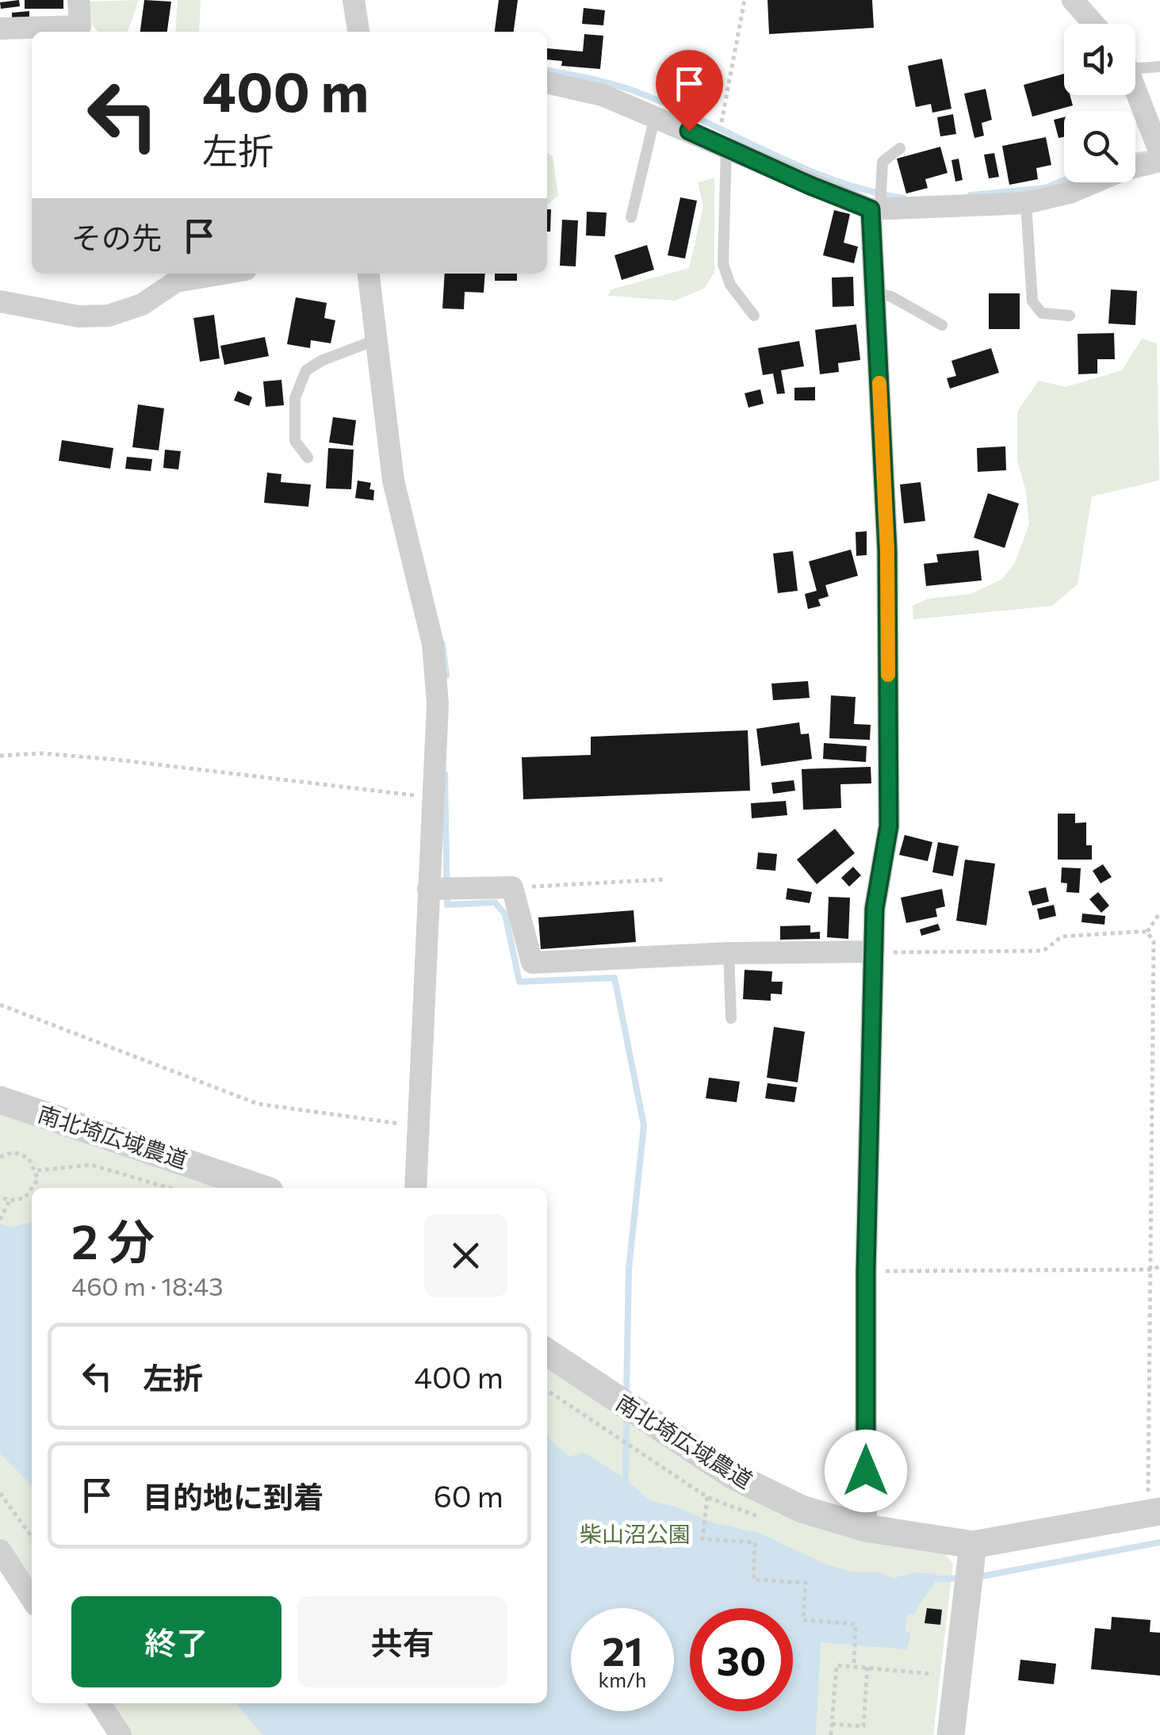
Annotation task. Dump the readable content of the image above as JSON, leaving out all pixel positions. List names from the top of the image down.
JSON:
{
  "streets": {
    "street": ["南北埼広域農道"]
  },
  "parks": ["柴山沼公園"],
  "page": {
    "turn": ["400 m", "左折"],
    "then": "その先",
    "heading": ["2 分", "460 m · 18:43"],
    "list": [
      {
        "name": "左折",
        "value": "400 m"
      },
      {
        "name": "目的地に到着",
        "value": "60 m"
      }
    ],
    "buttons": ["終了", "共有"],
    "speed": "21 km/h",
    "limit": "30"
  }
}
